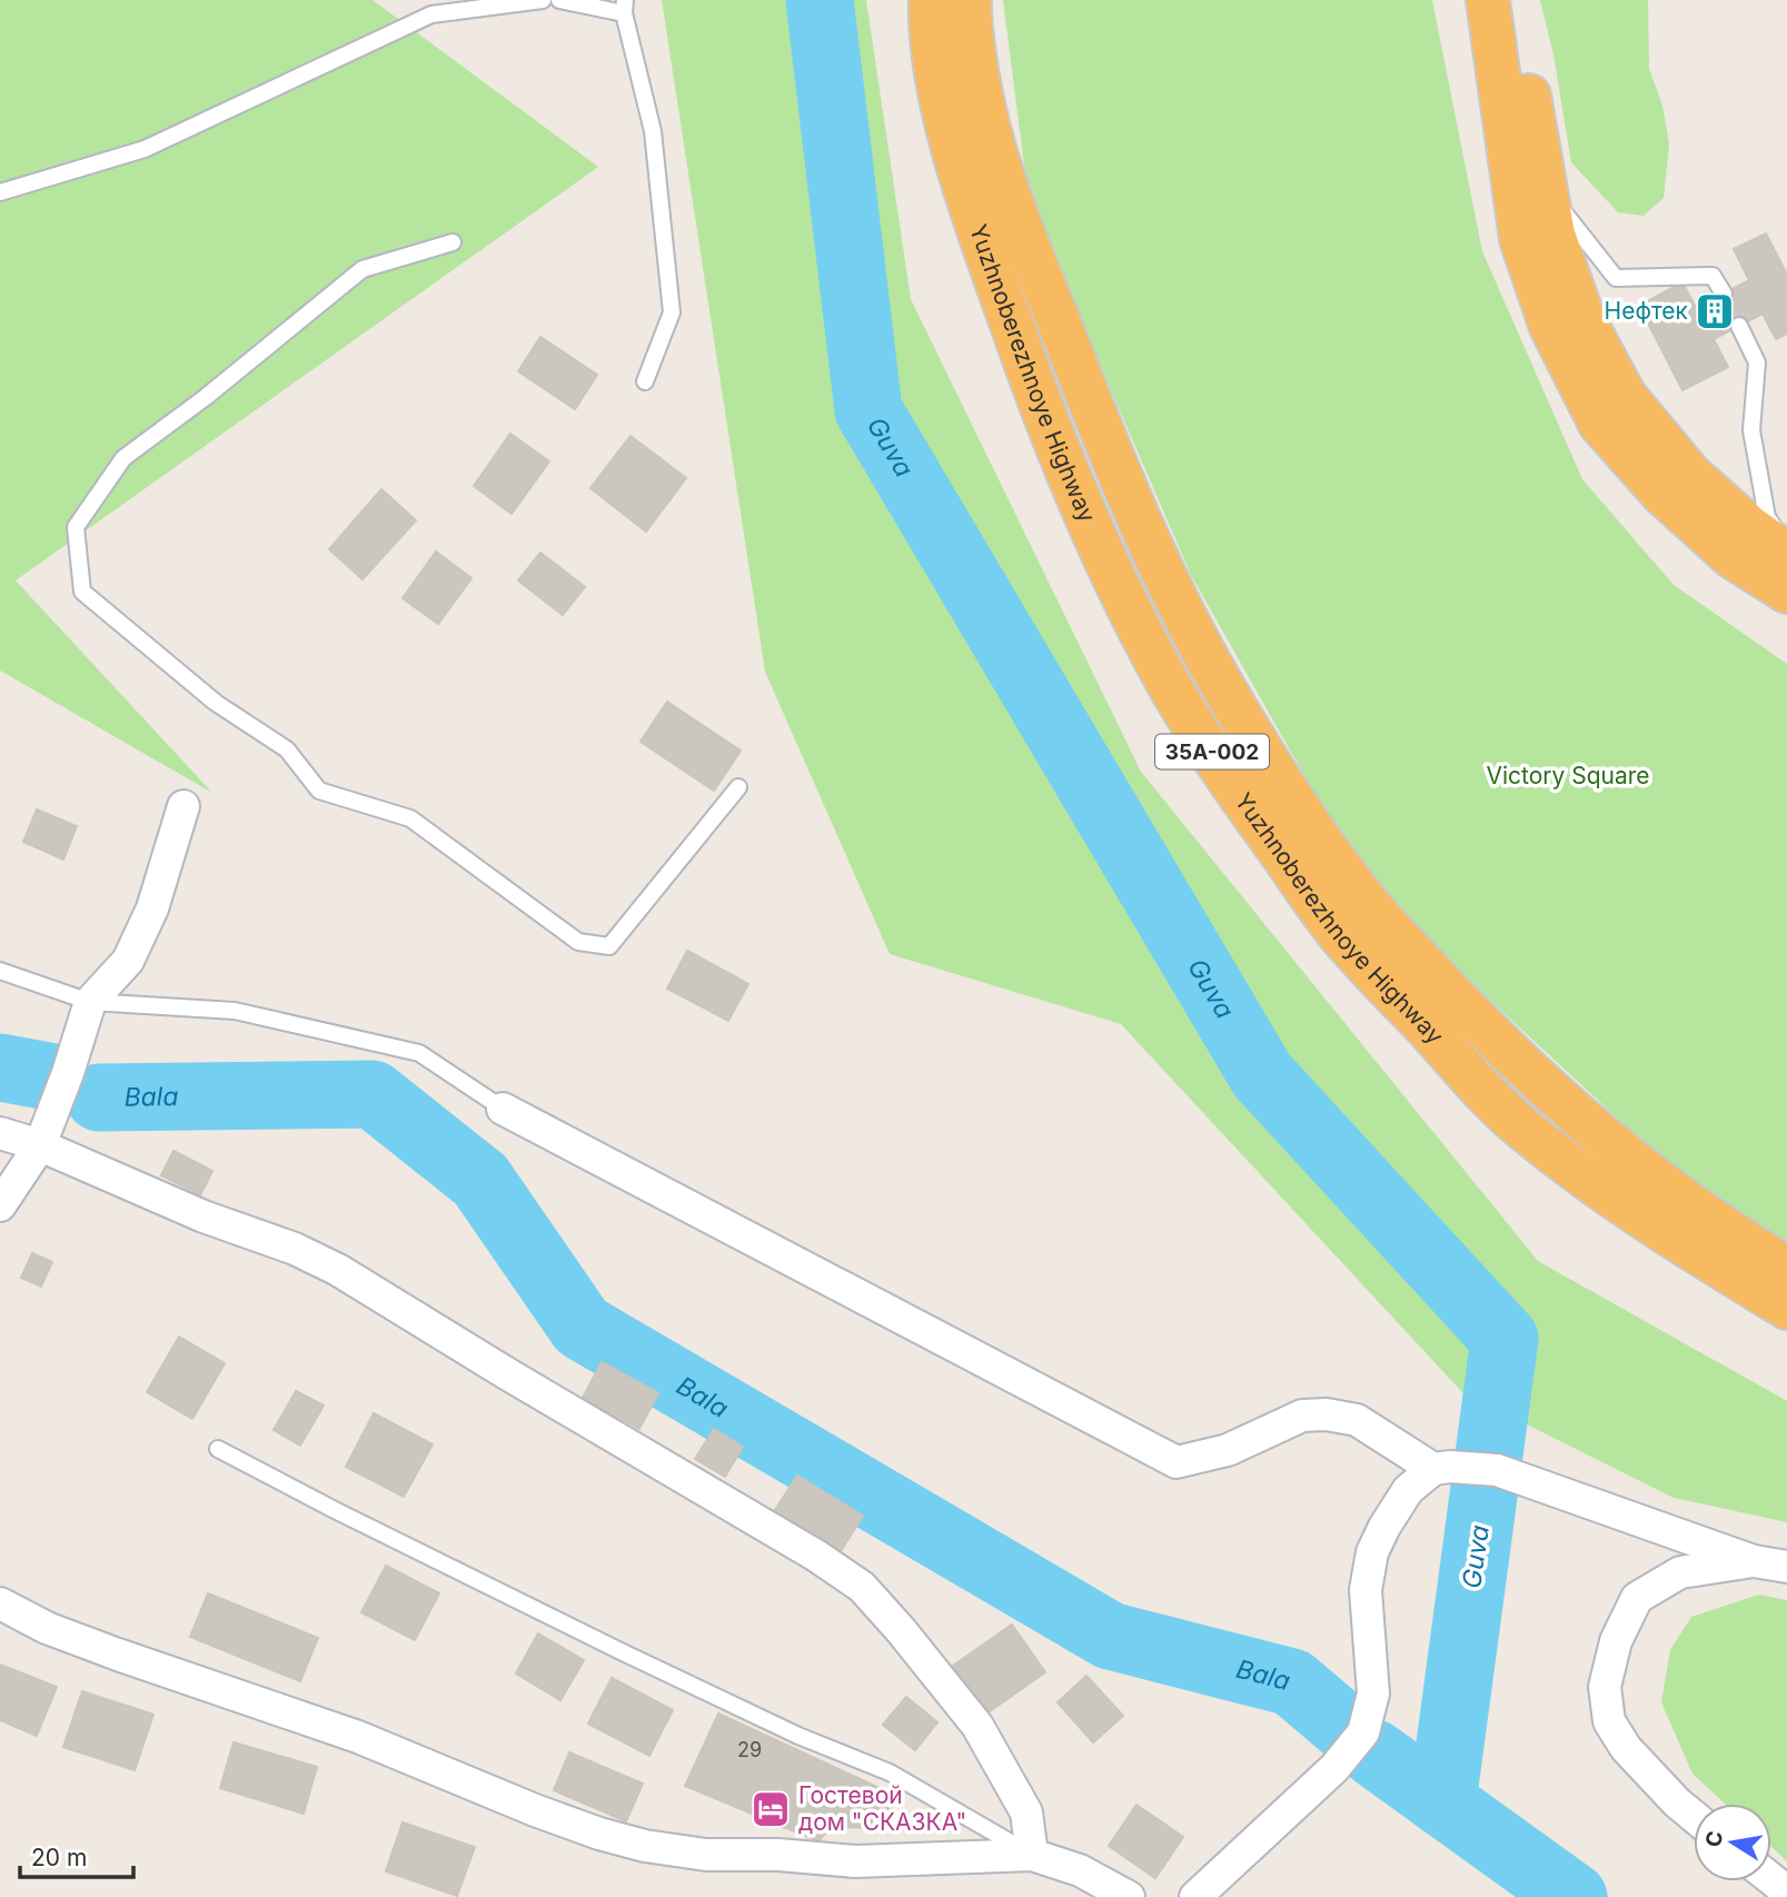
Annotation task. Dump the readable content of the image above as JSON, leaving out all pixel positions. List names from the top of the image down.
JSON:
{
  "streets": {
    "highway": ["Yuzhnoberezhnoye Highway", "35А-002"]
  },
  "water": ["Guva", "Bala"],
  "parks": ["Victory Square"],
  "places": {
    "building": ["Нефтек"],
    "hotel": ["Гостевой дом \"СКАЗКА\""]
  },
  "house_numbers": ["29"],
  "scale_bar": "20 m",
  "north": "left"
}
